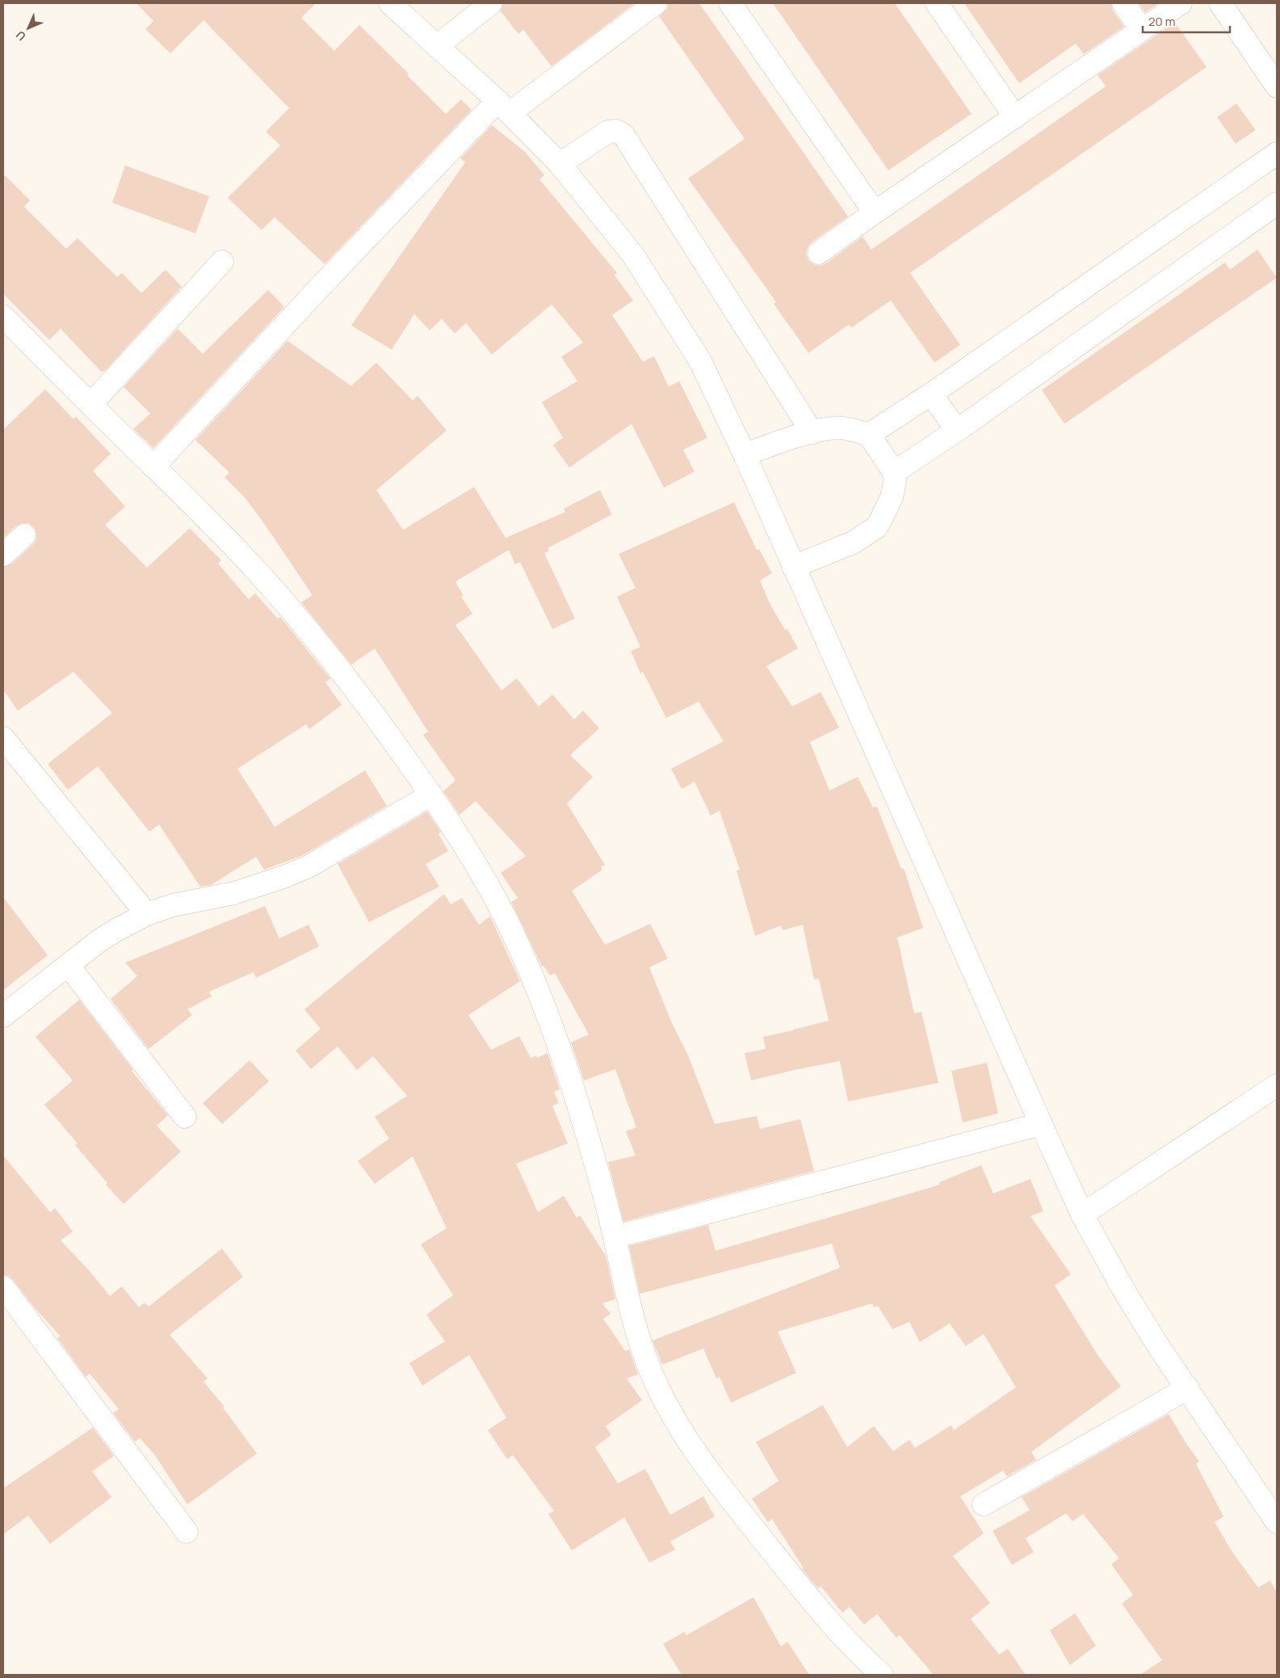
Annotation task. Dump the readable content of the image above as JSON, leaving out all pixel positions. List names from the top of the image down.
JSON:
{
  "scale_bar": "20 m",
  "north": "bottom left"
}
